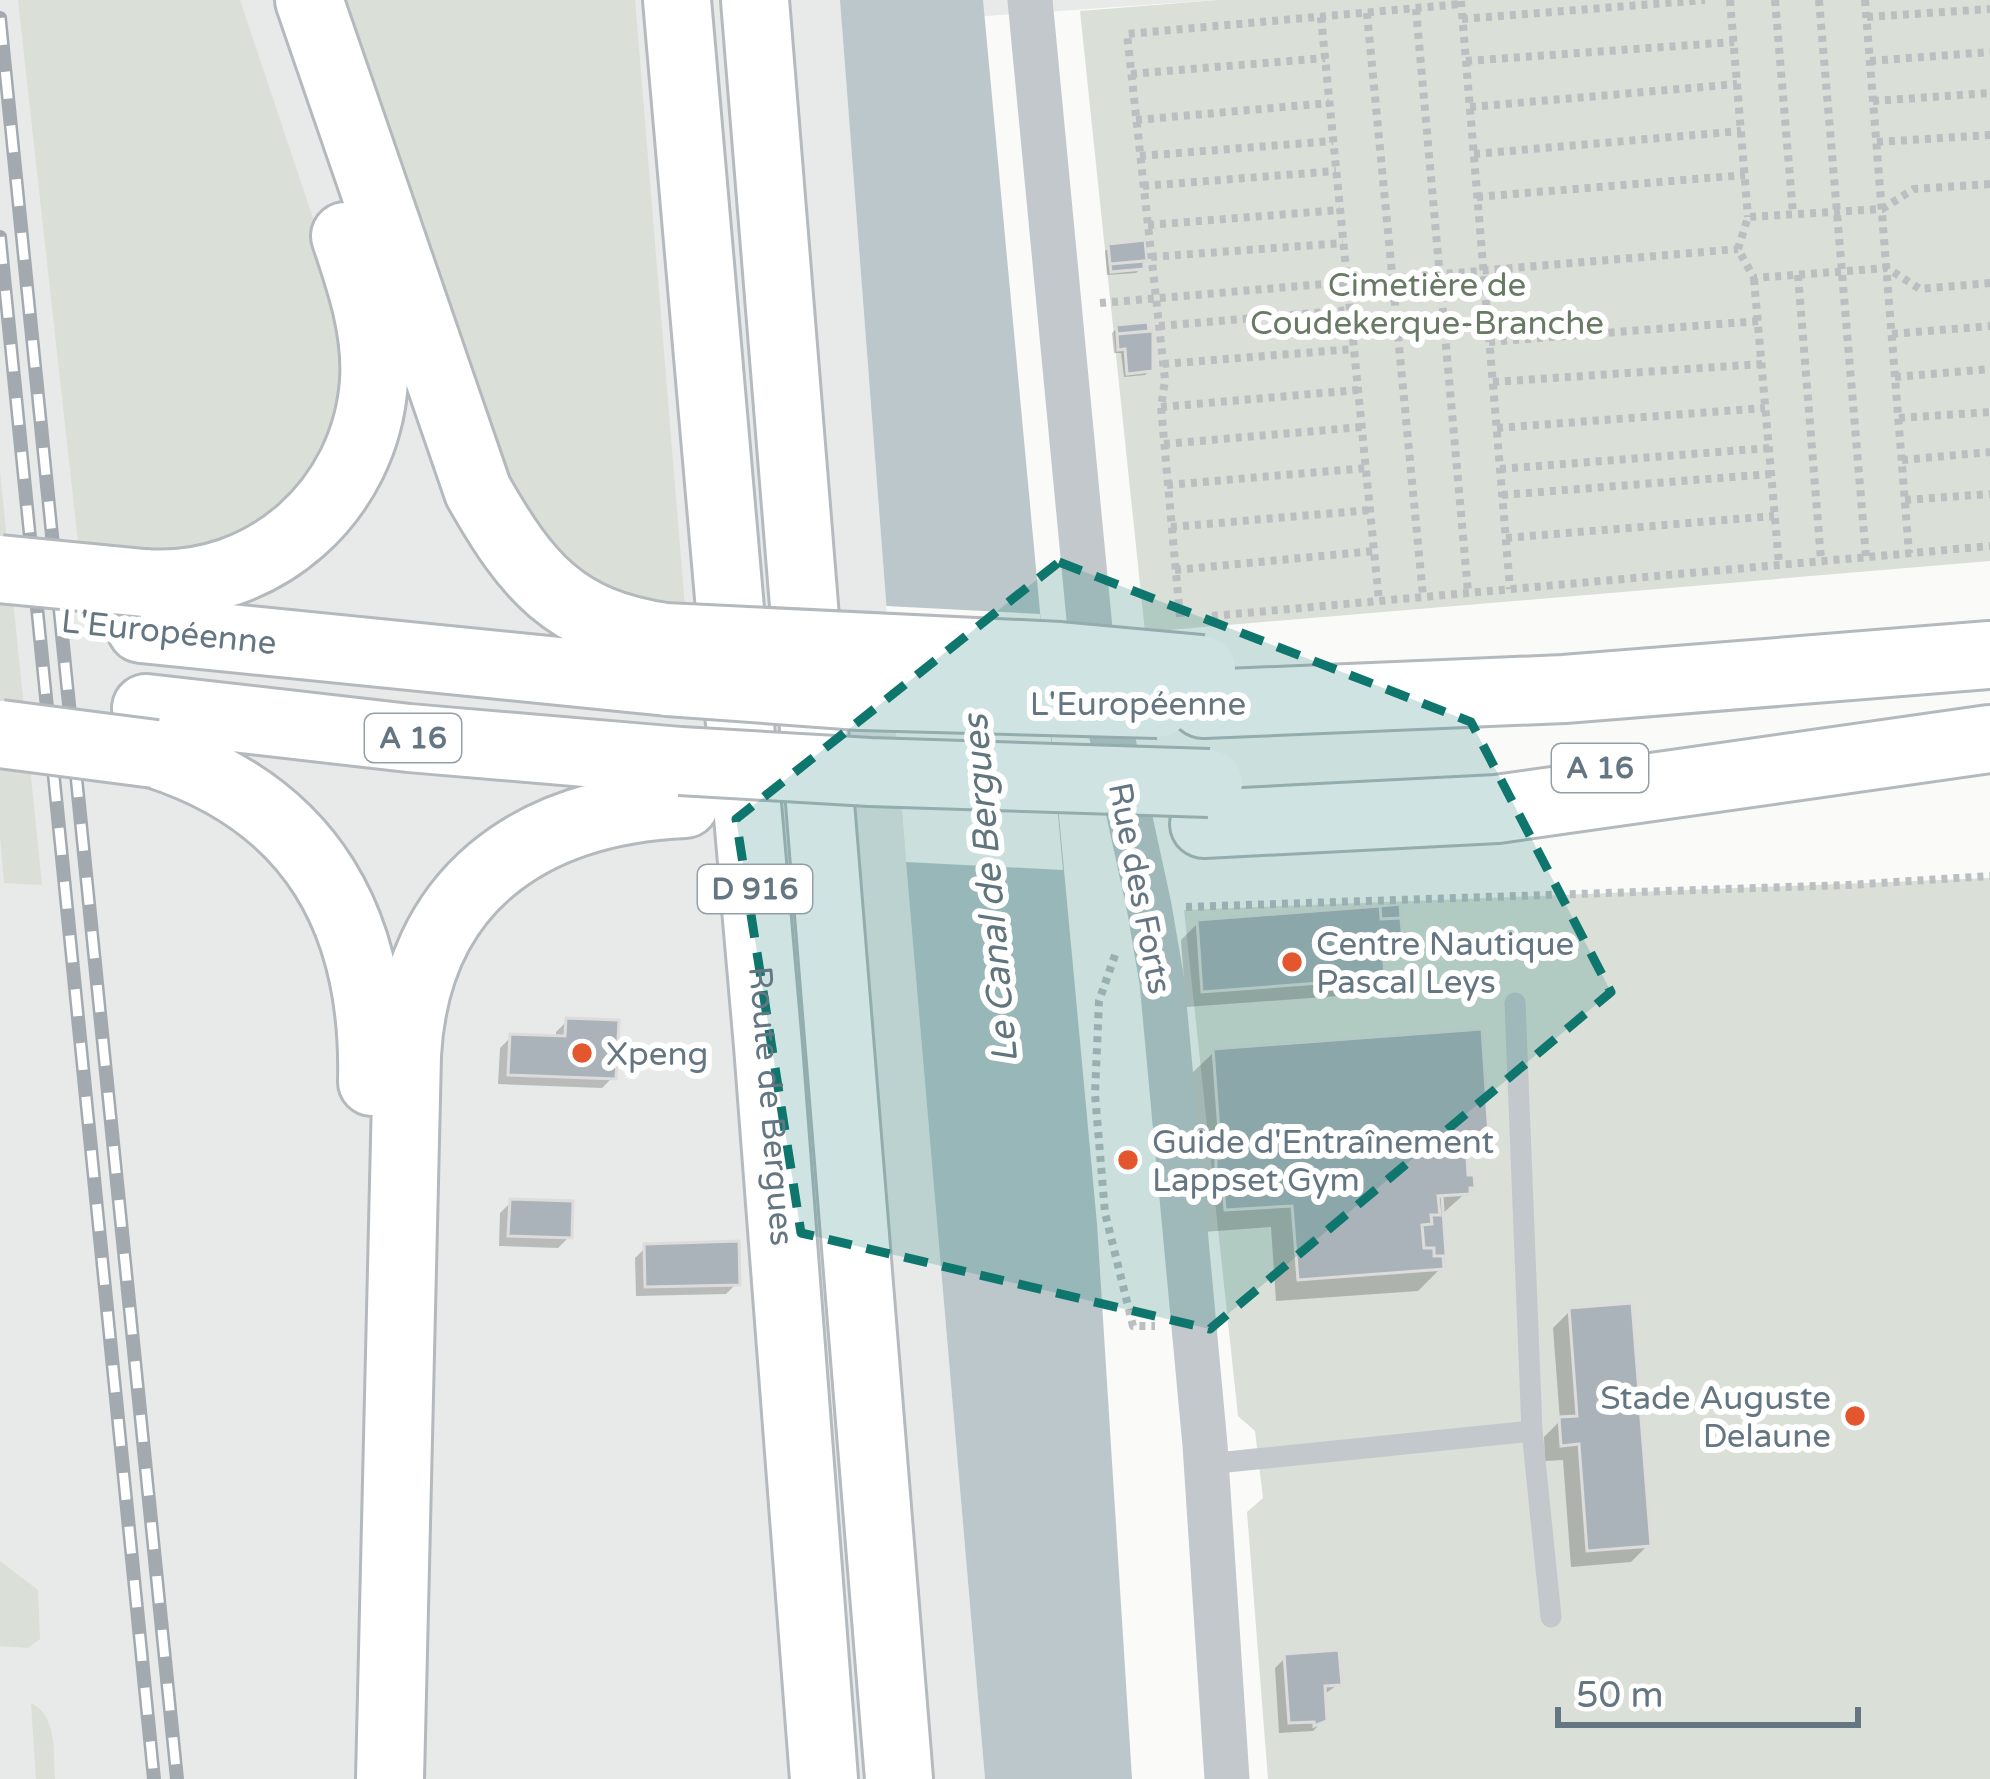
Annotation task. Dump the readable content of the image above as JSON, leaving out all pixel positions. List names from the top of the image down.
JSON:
{
  "streets": {
    "main road": [
      "L'Européenne",
      "A 16",
      "D 916",
      "Route de Bergues"
    ],
    "street": ["Rue des Forts"]
  },
  "water": ["Le Canal de Bergues"],
  "parks": ["Cimetière de Coudekerque-Branche"],
  "places": [
    "Centre Nautique Pascal Leys",
    "Xpeng",
    "Guide d'Entraînement Lappset Gym",
    "Stade Auguste Delaune"
  ],
  "scale_bar": "50 m"
}
